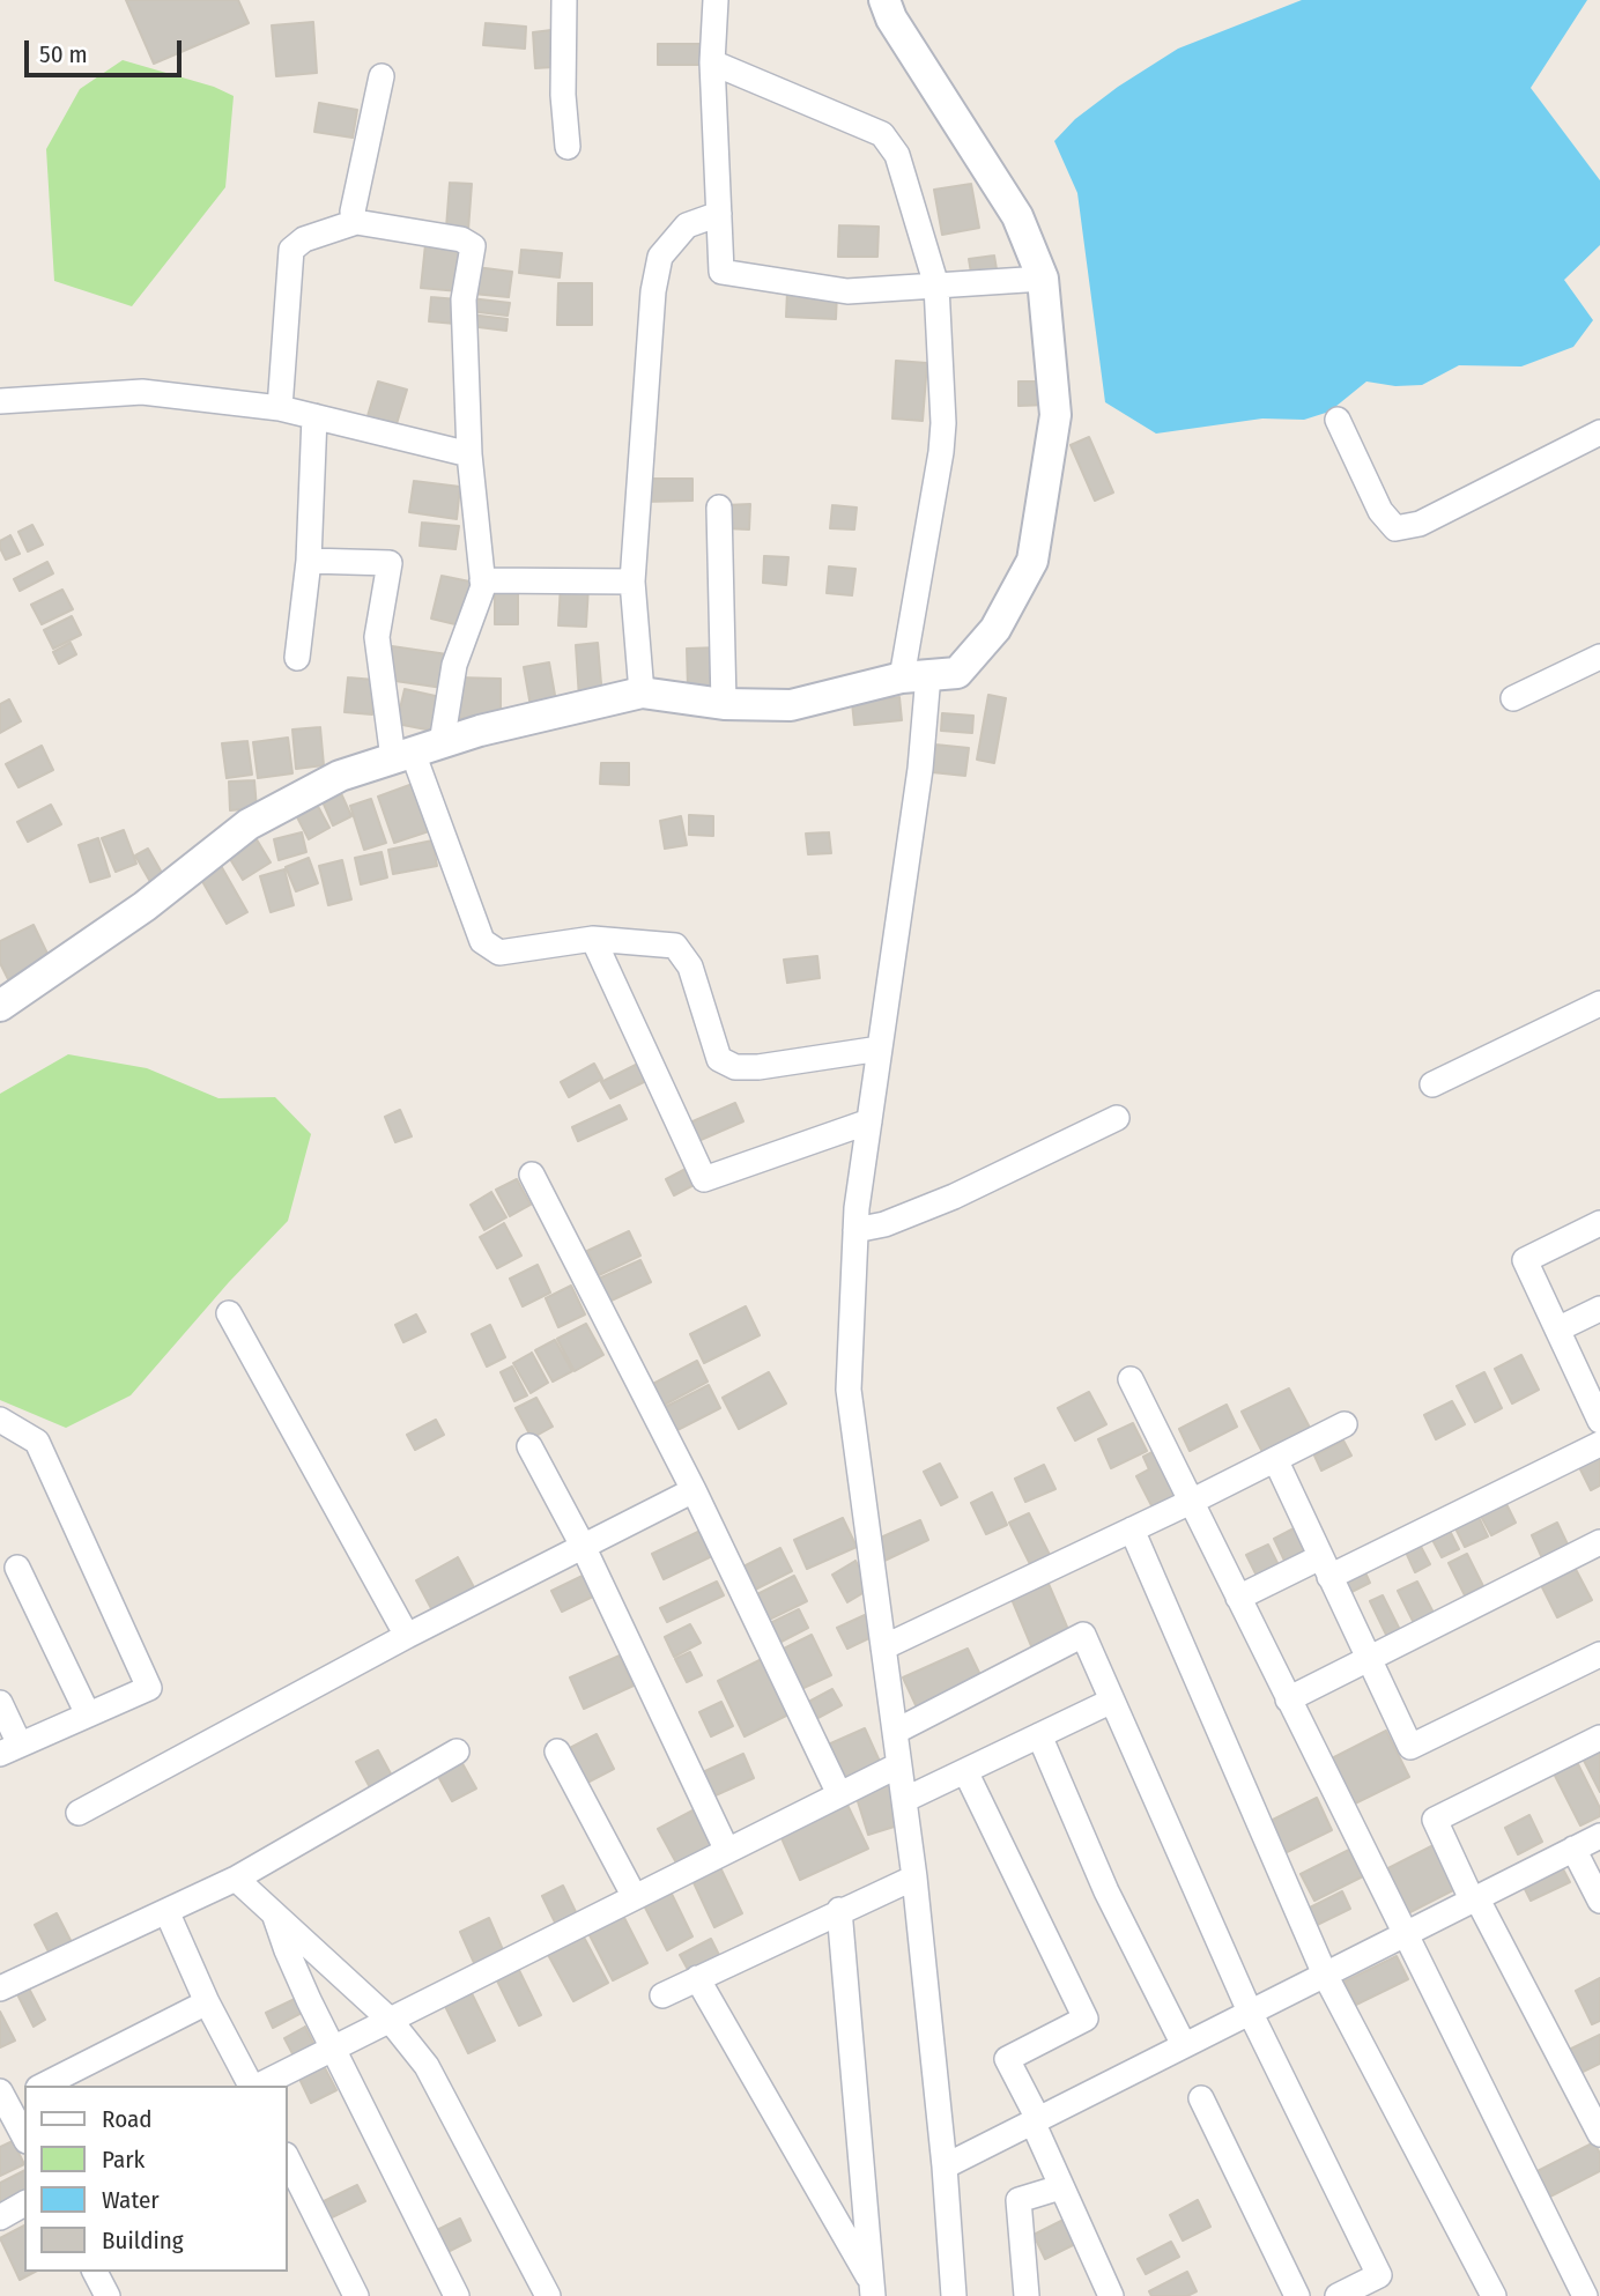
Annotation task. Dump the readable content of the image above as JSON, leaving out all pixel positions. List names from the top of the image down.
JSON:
{
  "legend": [
    "Road",
    "Park",
    "Water",
    "Building"
  ],
  "scale_bar": "50 m"
}
